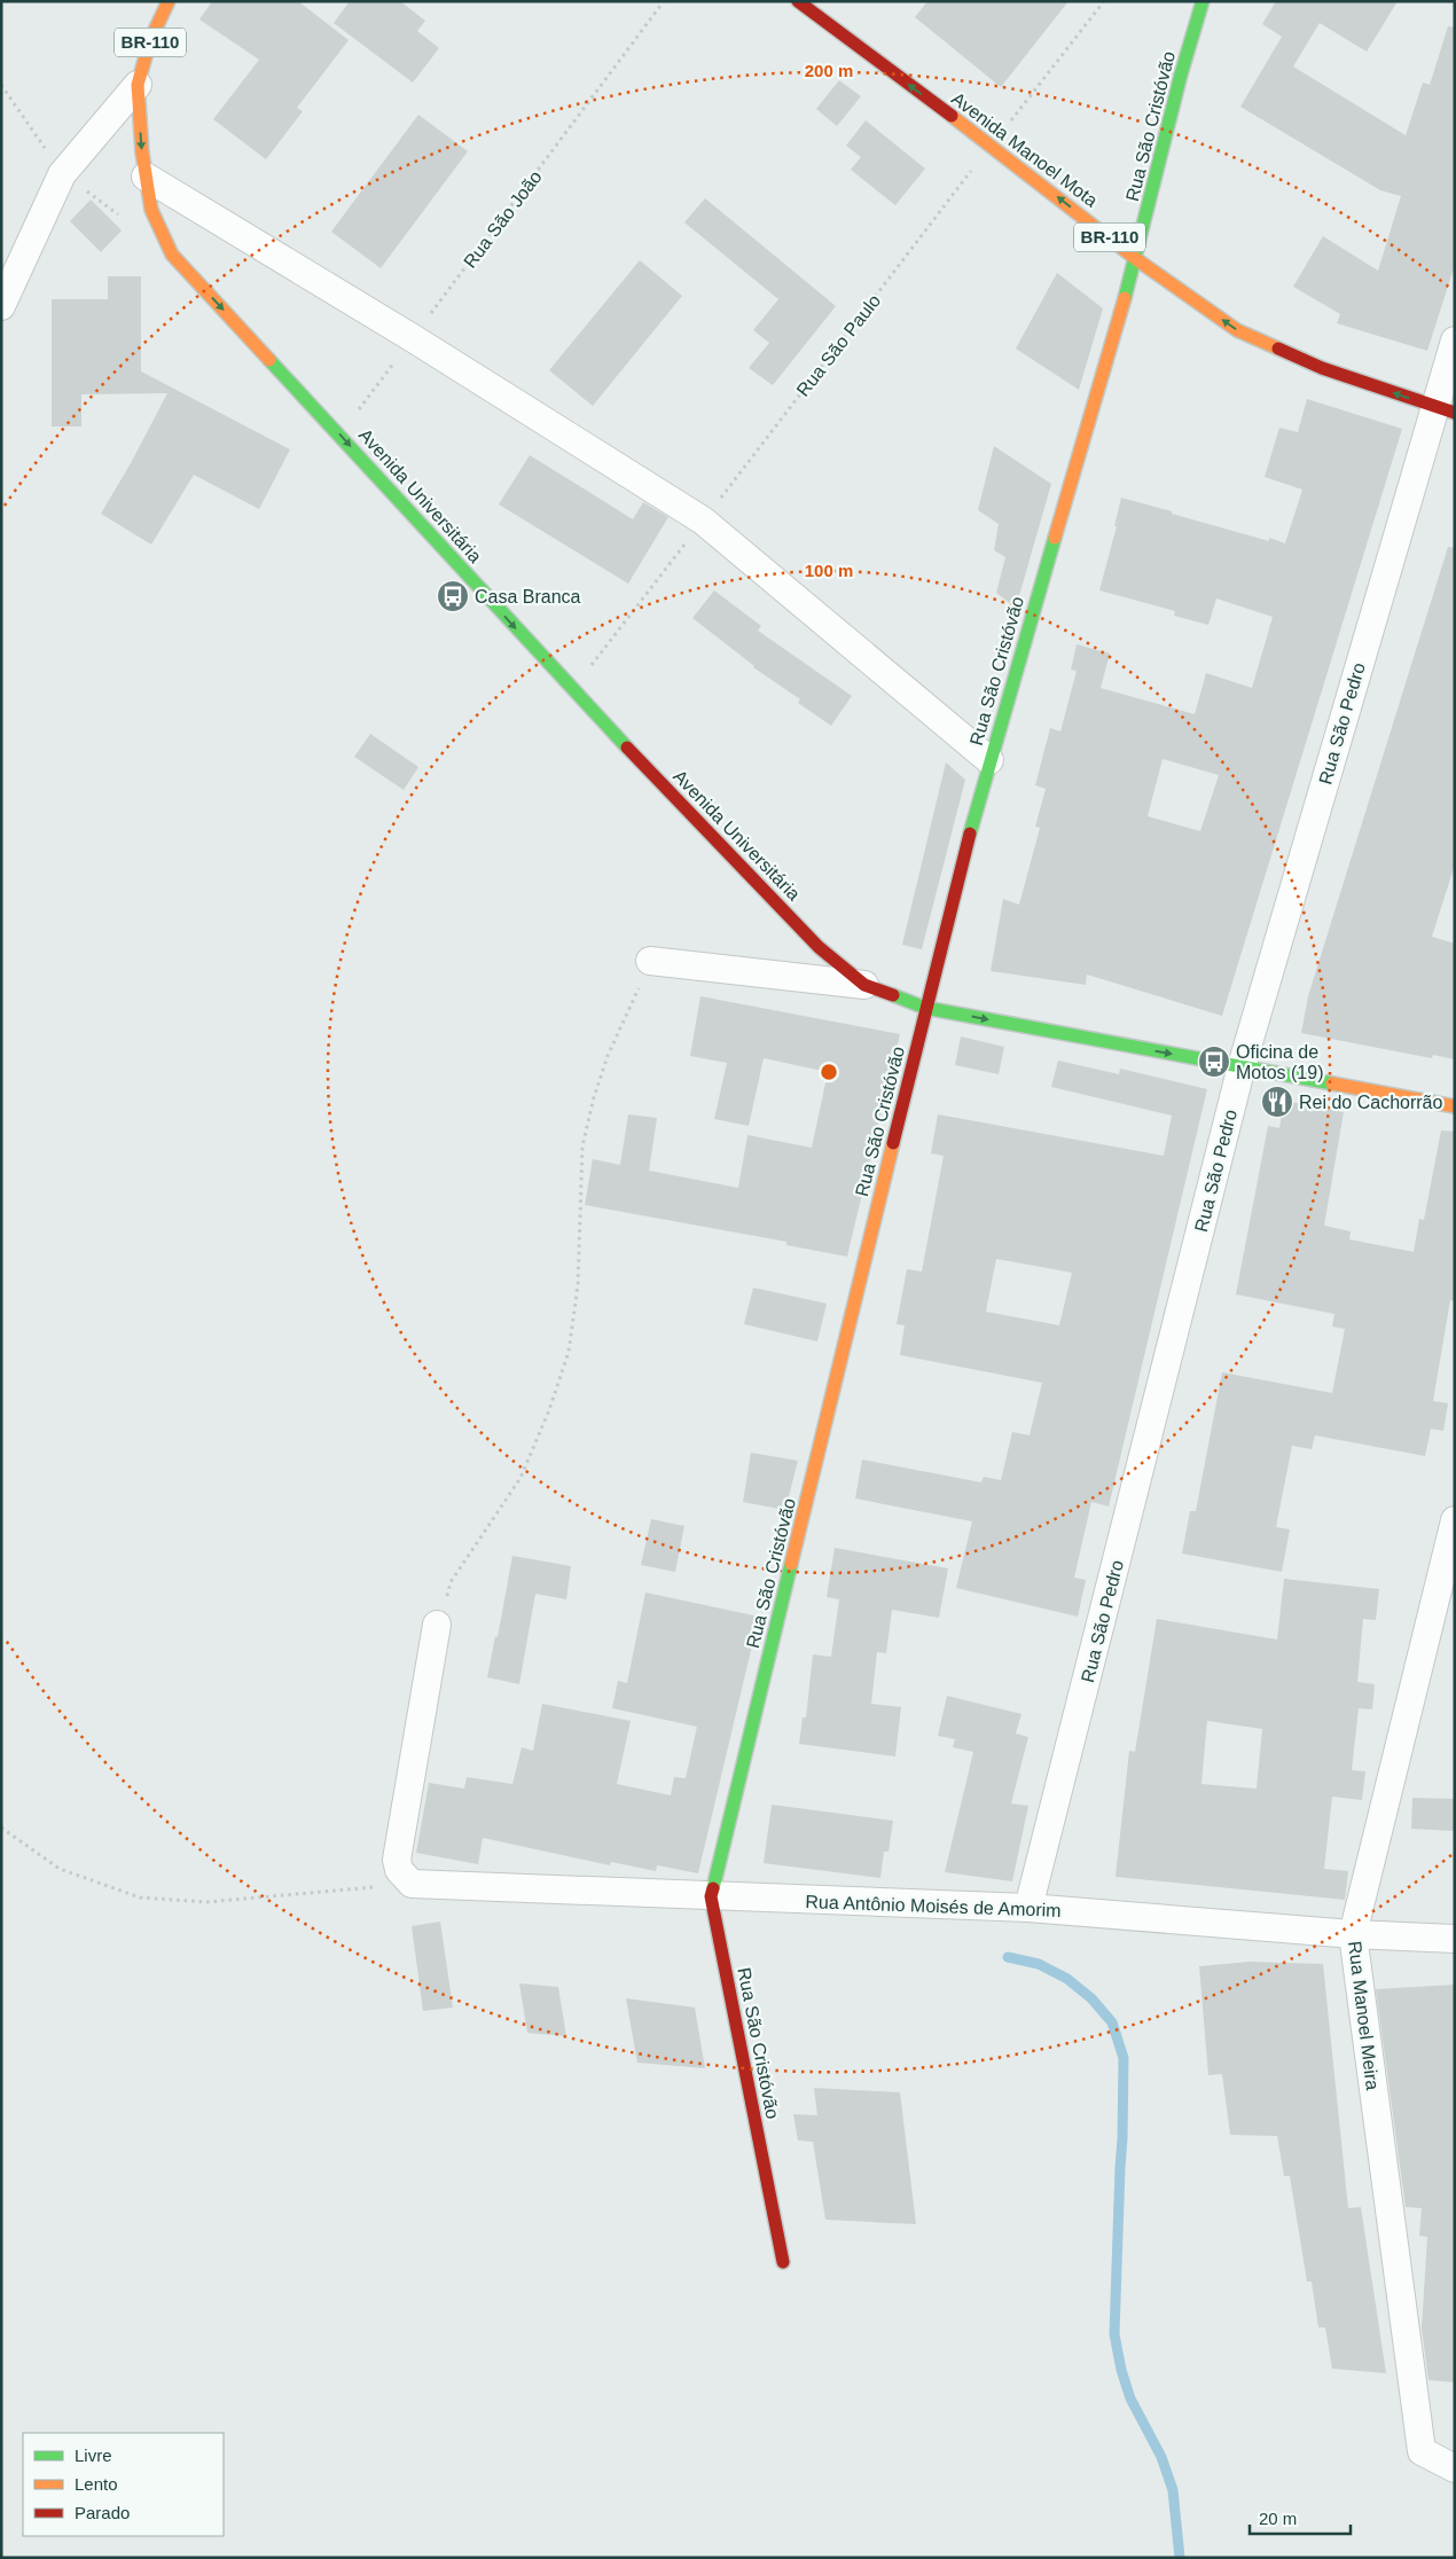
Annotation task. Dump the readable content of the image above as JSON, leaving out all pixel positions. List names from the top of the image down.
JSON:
{
  "streets": {
    "main road": [
      "BR-110",
      "Rua São Cristóvão",
      "Avenida Manoel Mota",
      "Avenida Universitária"
    ],
    "street": ["Rua São Pedro", "Rua Antônio Moisés de Amorim", "Rua Manoel Meira"],
    "path": ["Rua São João", "Rua São Paulo"]
  },
  "crossings": [
    ["BR-110", "Rua São Cristóvão"],
    ["BR-110", "Avenida Universitária"],
    ["BR-110", "Rua São Pedro"],
    ["Rua São Cristóvão", "Avenida Manoel Mota"],
    ["Rua São Cristóvão", "Avenida Universitária"],
    ["Rua São Cristóvão", "Rua Antônio Moisés de Amorim"],
    ["Avenida Manoel Mota", "Rua São Paulo"],
    ["Avenida Manoel Mota", "Rua São Pedro"],
    ["Rua São João", "Avenida Universitária"],
    ["Rua São Paulo", "Avenida Universitária"],
    ["Rua São Pedro", "Rua Antônio Moisés de Amorim"],
    ["Rua Antônio Moisés de Amorim", "Rua Manoel Meira"]
  ],
  "one_way": ["Avenida Manoel Mota", "Avenida Universitária"],
  "places": {
    "bus stop": ["Casa Branca", "Oficina de Motos (19)"],
    "restaurant": ["Rei do Cachorrão"]
  },
  "legend": ["Livre", "Lento", "Parado"],
  "scale_bar": "20 m",
  "rings": ["200 m", "100 m"]
}
